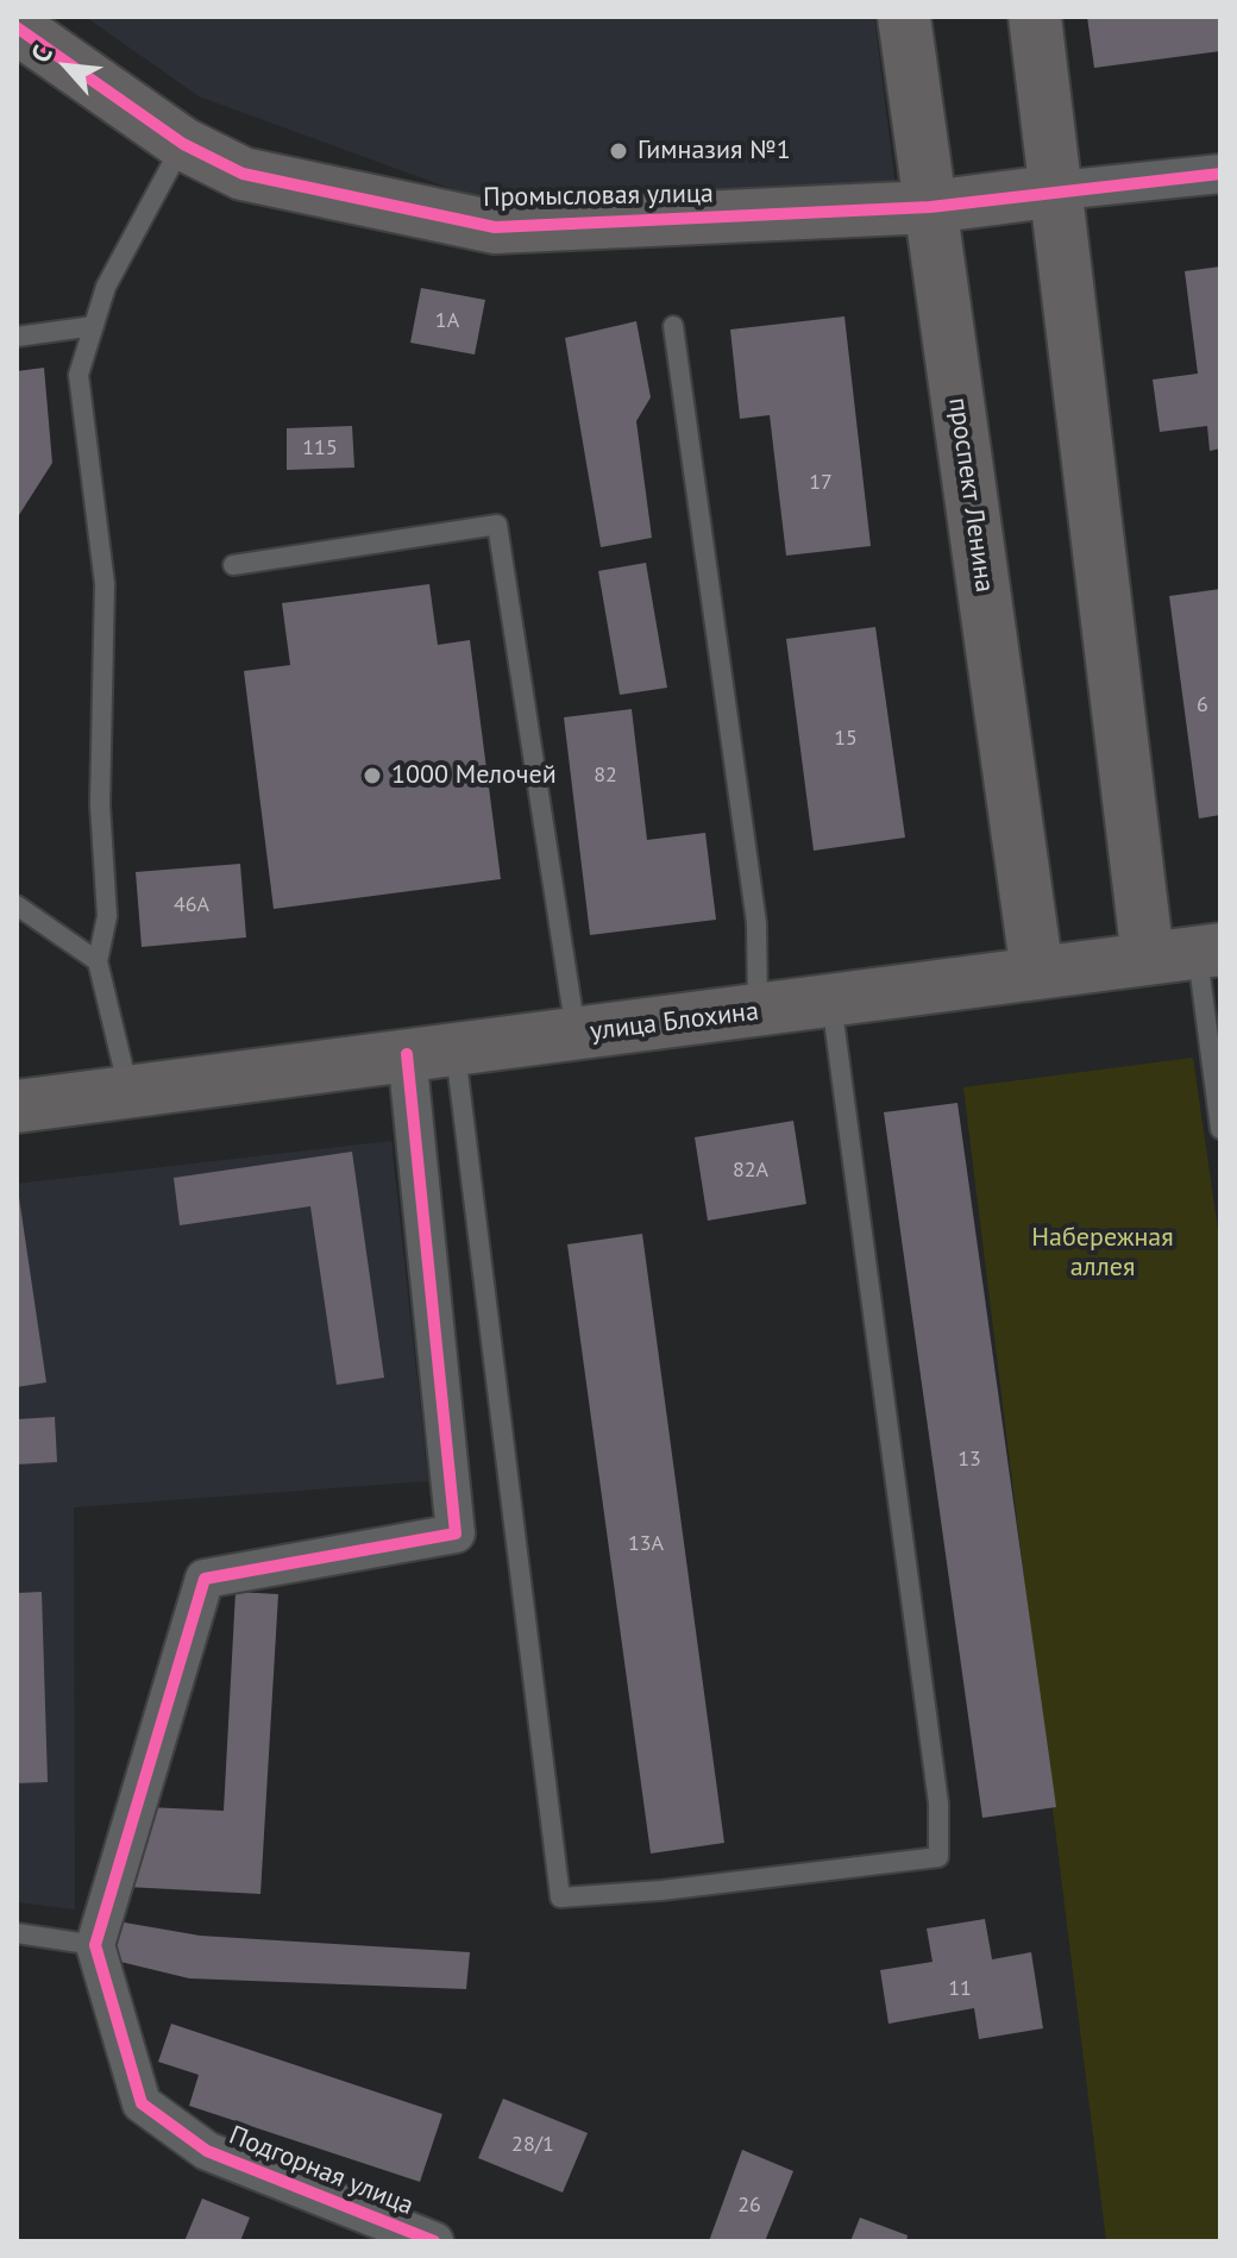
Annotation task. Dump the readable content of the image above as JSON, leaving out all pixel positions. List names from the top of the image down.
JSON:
{
  "streets": {
    "street": [
      "Промысловая улица",
      "проспект Ленина",
      "улица Блохина",
      "Подгорная улица"
    ]
  },
  "crossings": [
    ["Промысловая улица", "проспект Ленина"],
    ["проспект Ленина", "улица Блохина"]
  ],
  "parks": ["Набережная аллея"],
  "places": ["Гимназия №1", "1000 Мелочей"],
  "house_numbers": [
    "1А",
    "115",
    "17",
    "6",
    "15",
    "82",
    "46А",
    "82А",
    "13",
    "13А",
    "11",
    "28/1",
    "26"
  ],
  "north": "top left"
}
